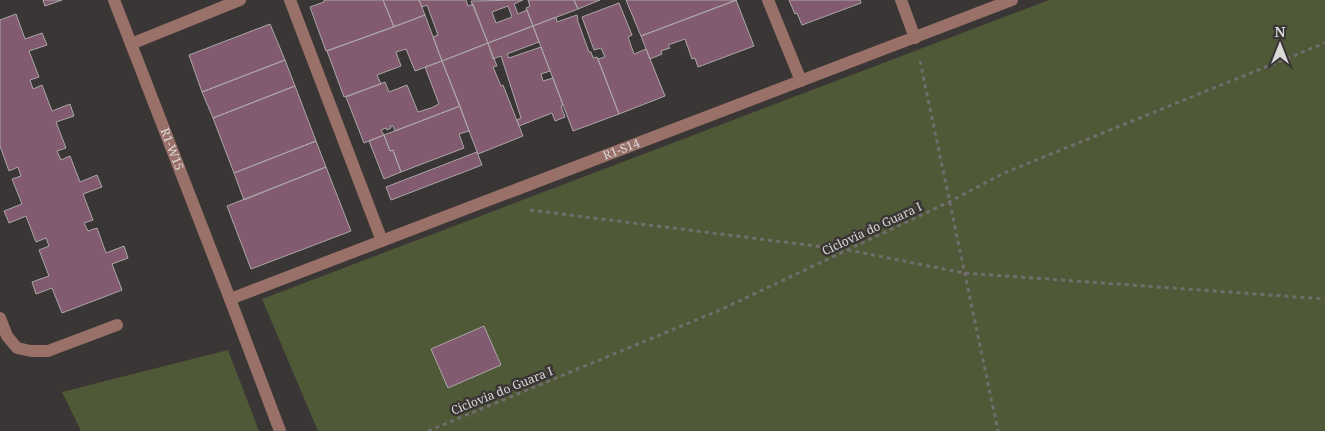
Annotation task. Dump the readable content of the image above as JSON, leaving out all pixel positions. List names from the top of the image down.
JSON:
{
  "streets": {
    "street": ["R1-W15", "R1-S14"],
    "path": ["Ciclovia do Guara I"]
  },
  "crossings": [
    ["R1-W15", "R1-S14"]
  ],
  "north": "top"
}
